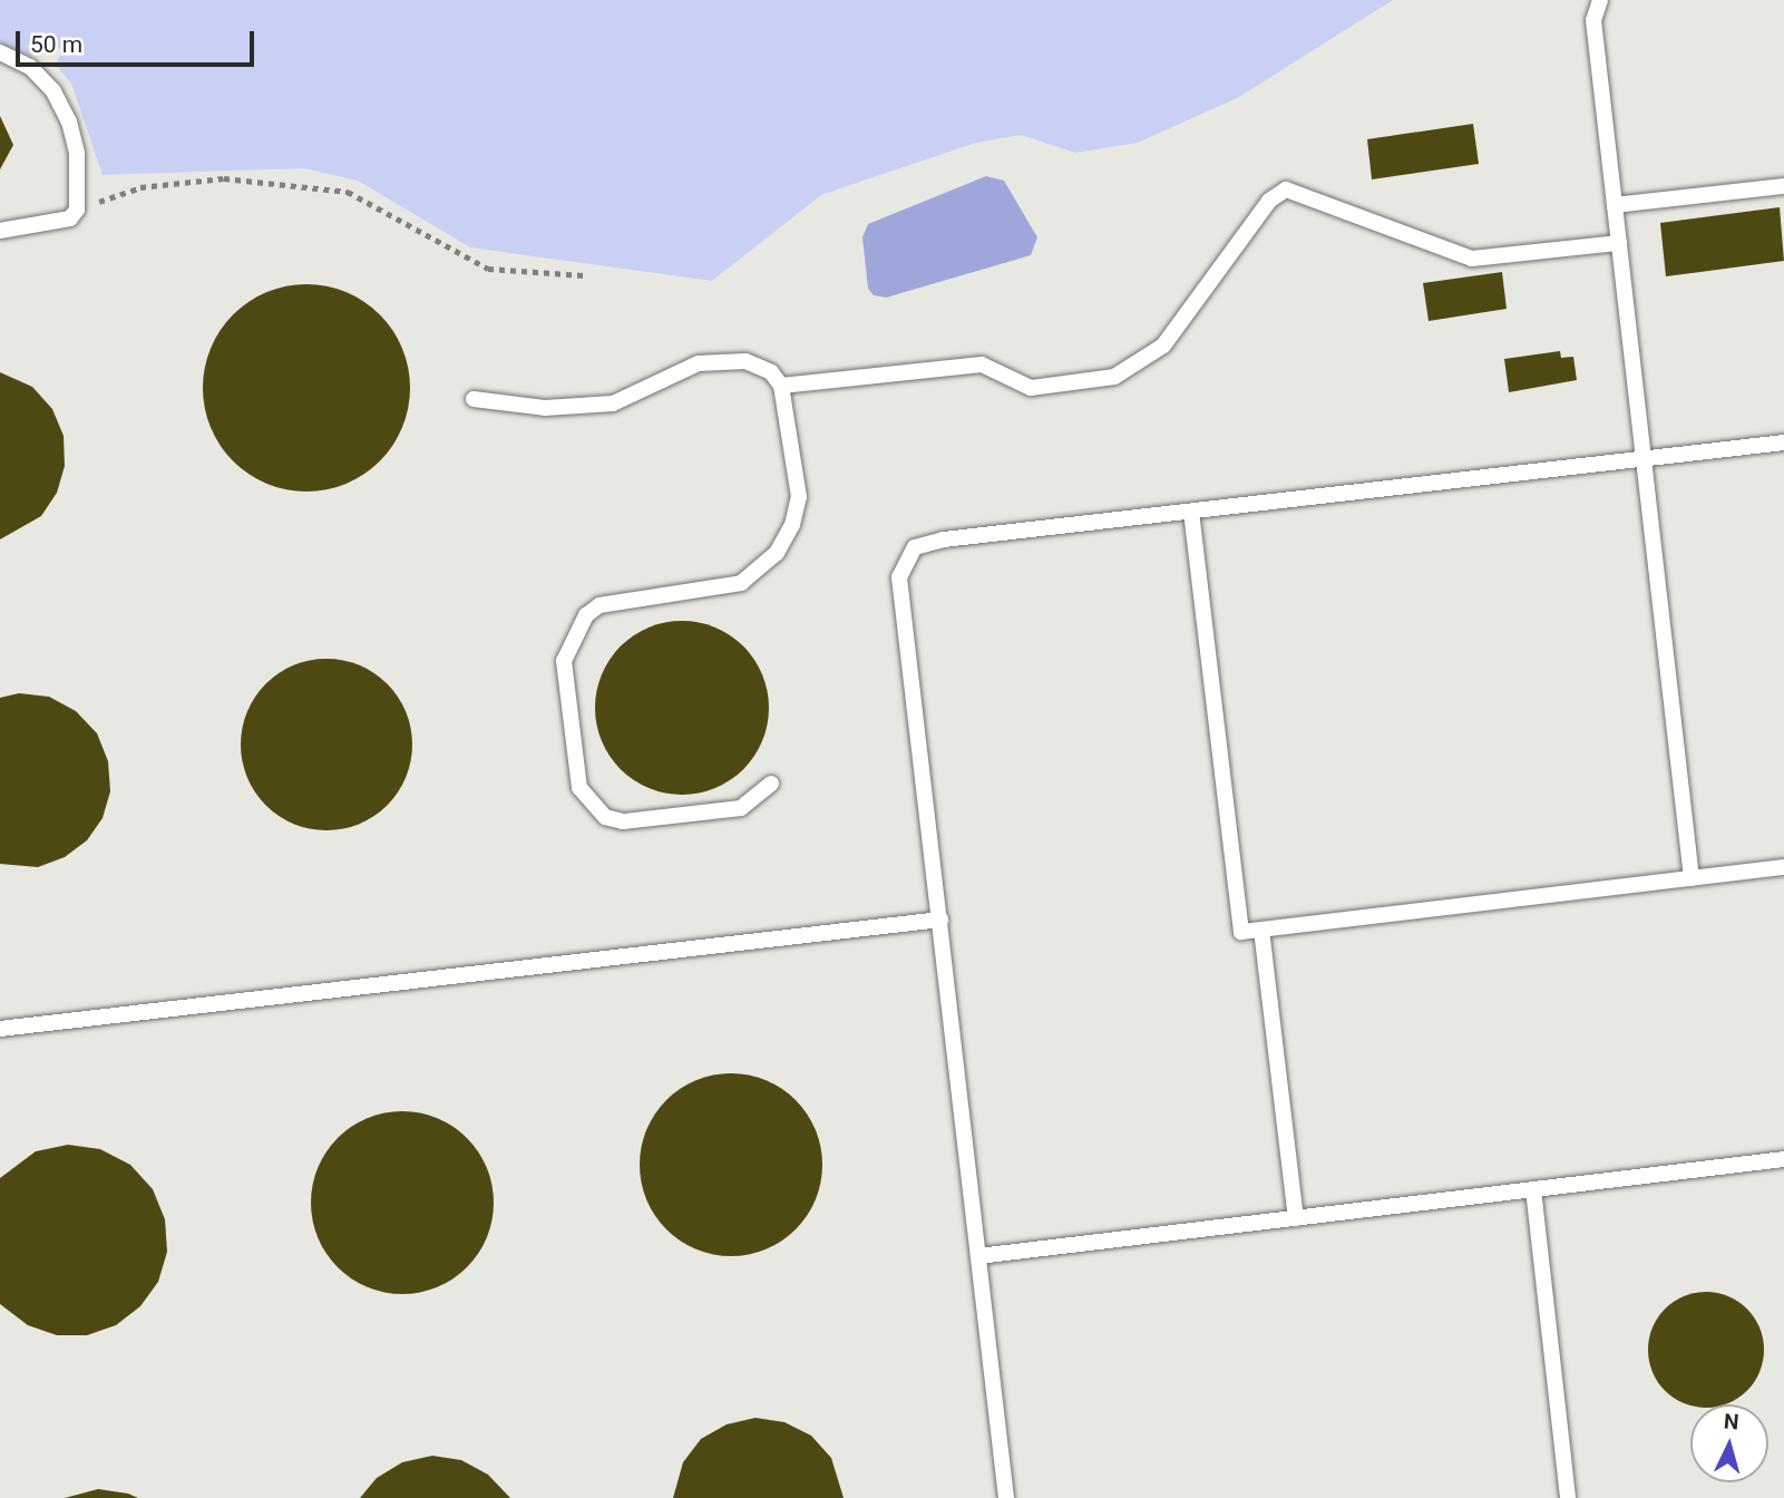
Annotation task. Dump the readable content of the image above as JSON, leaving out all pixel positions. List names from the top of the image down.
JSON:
{
  "scale_bar": "50 m",
  "north": "top"
}
